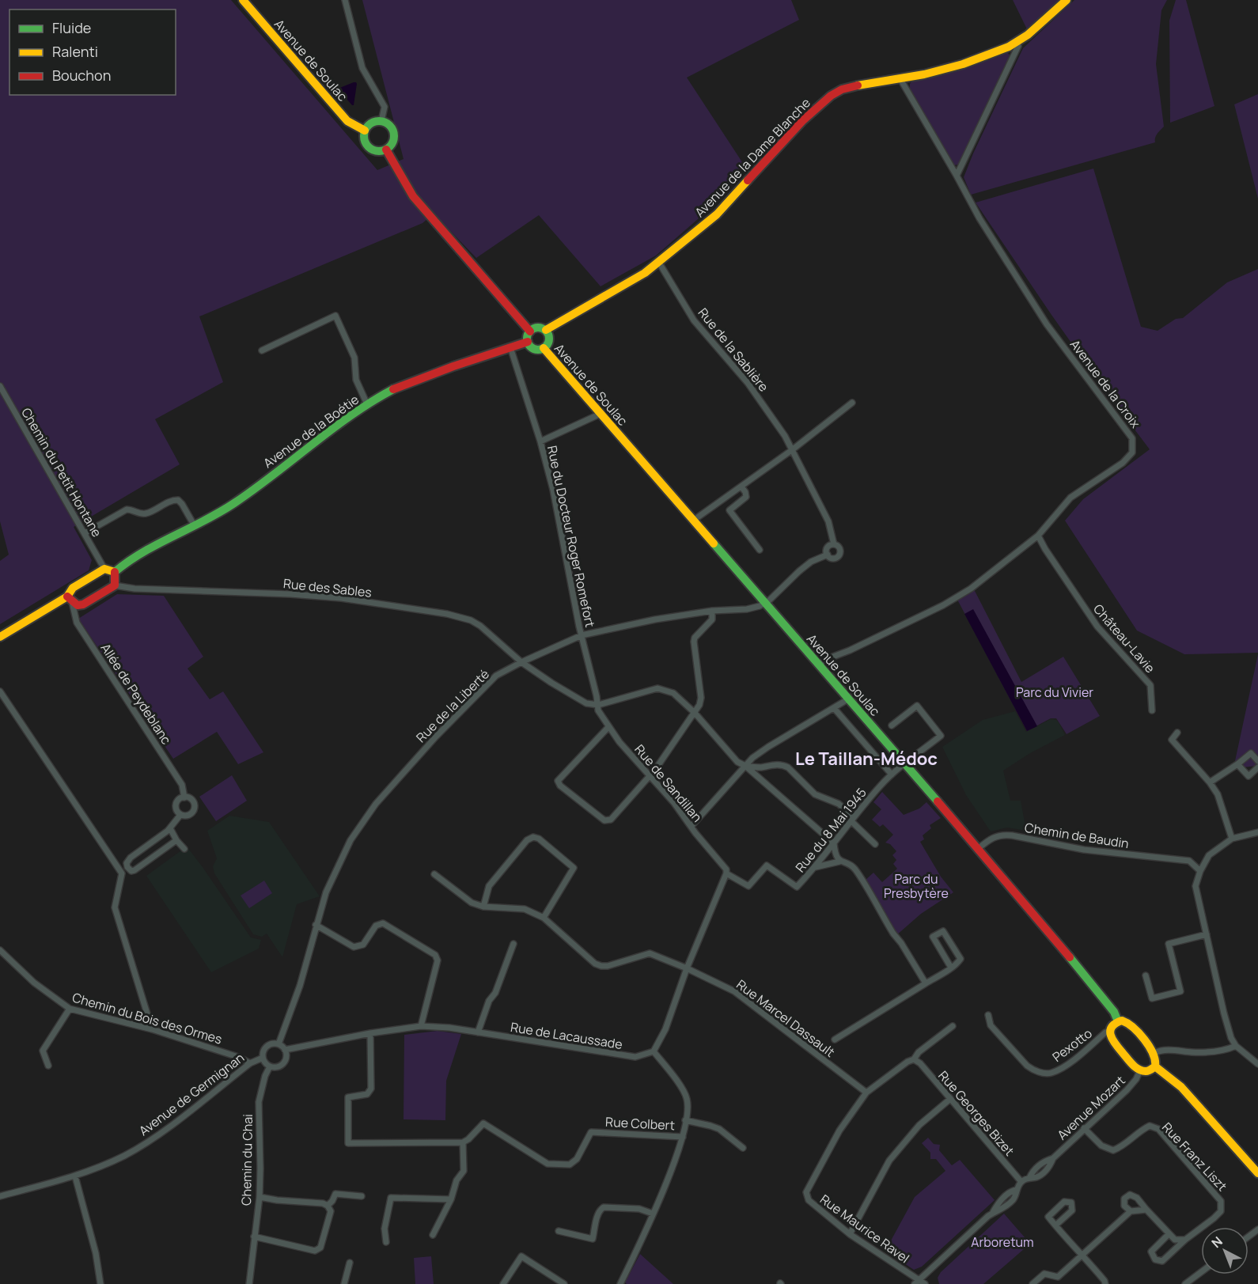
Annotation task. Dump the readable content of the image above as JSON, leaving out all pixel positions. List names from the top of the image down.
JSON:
{
  "streets": {
    "main road": ["Avenue de Soulac", "Avenue de la Dame Blanche", "Avenue de la Boétie"],
    "street": [
      "Rue de la Sablière",
      "Avenue de la Croix",
      "Chemin du Petit Hontane",
      "Rue du Docteur Roger Romefort",
      "Rue des Sables",
      "Château-Lavie",
      "Allée de Peydeblanc",
      "Rue de la Liberté",
      "Rue de Sandillan",
      "Rue du 8 Mai 1945",
      "Chemin de Baudin",
      "Chemin du Bois des Ormes",
      "Rue Marcel Dassault",
      "Rue de Lacaussade",
      "Pexotto",
      "Avenue de Germignan",
      "Avenue Mozart",
      "Rue Georges Bizet",
      "Rue Colbert",
      "Rue Franz Liszt",
      "Chemin du Chai",
      "Rue Maurice Ravel"
    ]
  },
  "crossings": [
    ["Avenue de Soulac", "Avenue de la Dame Blanche"],
    ["Avenue de Soulac", "Avenue de la Croix"],
    ["Avenue de Soulac", "Avenue de la Boétie"],
    ["Avenue de Soulac", "Rue de la Liberté"],
    ["Avenue de Soulac", "Rue du 8 Mai 1945"],
    ["Avenue de Soulac", "Chemin de Baudin"],
    ["Avenue de la Dame Blanche", "Rue de la Sablière"],
    ["Avenue de la Dame Blanche", "Avenue de la Croix"],
    ["Avenue de la Dame Blanche", "Avenue de la Boétie"],
    ["Rue de la Sablière", "Rue de la Liberté"],
    ["Avenue de la Croix", "Château-Lavie"],
    ["Avenue de la Boétie", "Rue du Docteur Roger Romefort"],
    ["Rue du Docteur Roger Romefort", "Rue des Sables"],
    ["Rue du Docteur Roger Romefort", "Rue de la Liberté"],
    ["Rue du Docteur Roger Romefort", "Rue de Sandillan"],
    ["Rue des Sables", "Rue de la Liberté"],
    ["Rue des Sables", "Rue de Sandillan"],
    ["Rue de la Liberté", "Rue de Lacaussade"],
    ["Rue de la Liberté", "Avenue de Germignan"],
    ["Rue de la Liberté", "Chemin du Chai"],
    ["Rue de Sandillan", "Rue du 8 Mai 1945"],
    ["Chemin du Bois des Ormes", "Avenue de Germignan"],
    ["Rue Marcel Dassault", "Rue Maurice Ravel"],
    ["Rue de Lacaussade", "Avenue de Germignan"],
    ["Rue de Lacaussade", "Chemin du Chai"],
    ["Avenue de Germignan", "Chemin du Chai"],
    ["Avenue Mozart", "Rue Georges Bizet"],
    ["Avenue Mozart", "Rue Franz Liszt"],
    ["Rue Georges Bizet", "Rue Maurice Ravel"]
  ],
  "districts": ["Le Taillan-Médoc"],
  "parks": ["Parc du Vivier", "Parc du Presbytère", "Arboretum"],
  "legend": ["Fluide", "Ralenti", "Bouchon"],
  "north": "top left"
}
